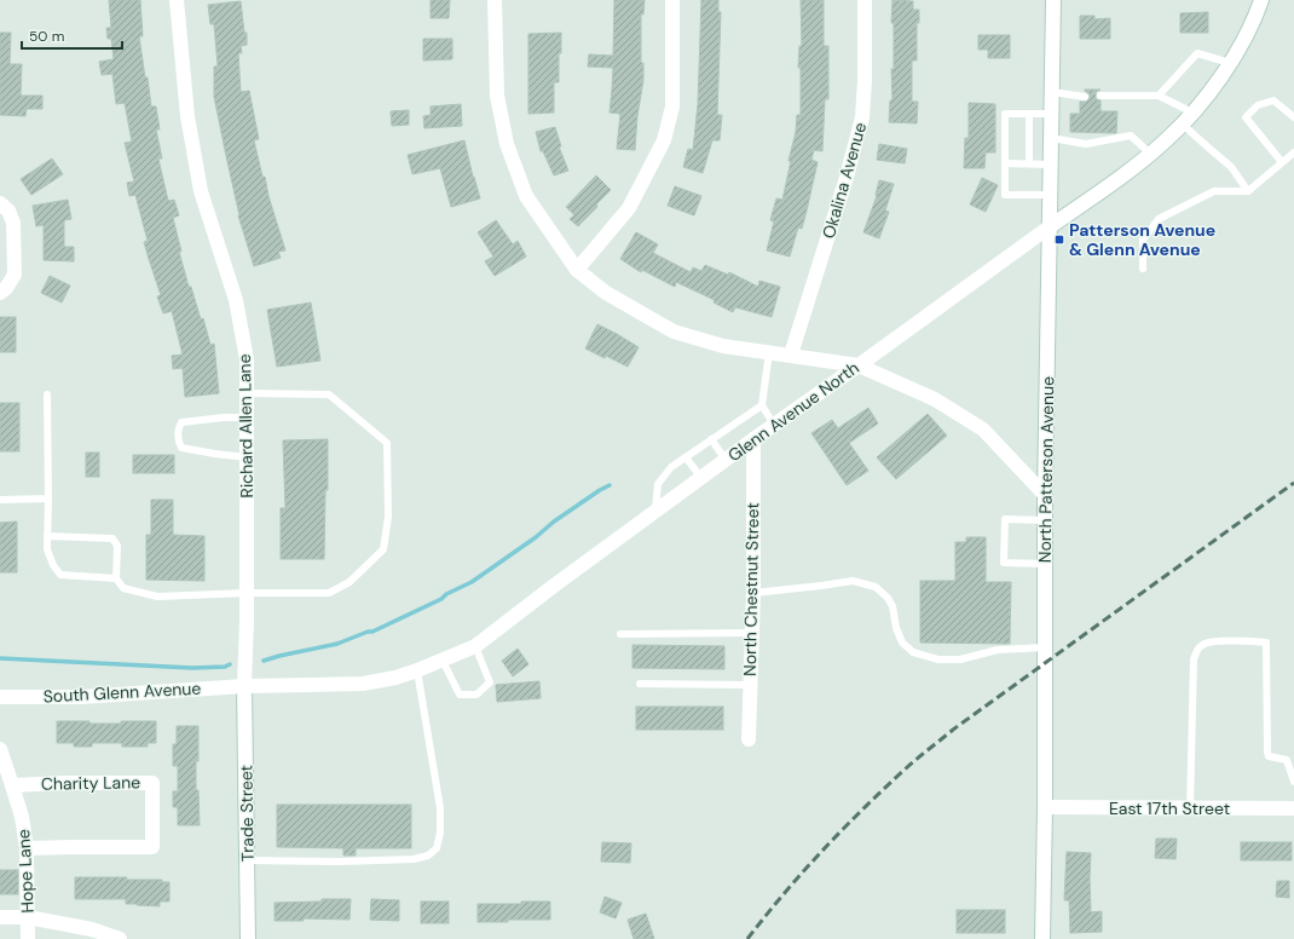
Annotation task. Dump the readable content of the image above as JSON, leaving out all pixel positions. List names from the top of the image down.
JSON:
{
  "streets": {
    "street": [
      "Okalina Avenue",
      "Glenn Avenue North",
      "Richard Allen Lane",
      "North Patterson Avenue",
      "North Chestnut Street",
      "South Glenn Avenue",
      "Charity Lane",
      "East 17th Street",
      "Trade Street",
      "Hope Lane"
    ]
  },
  "crossings": [
    ["Glenn Avenue North", "Richard Allen Lane"],
    ["Glenn Avenue North", "North Patterson Avenue"],
    ["Glenn Avenue North", "North Chestnut Street"],
    ["Glenn Avenue North", "South Glenn Avenue"],
    ["Glenn Avenue North", "Trade Street"],
    ["Richard Allen Lane", "South Glenn Avenue"],
    ["Richard Allen Lane", "Trade Street"],
    ["North Patterson Avenue", "East 17th Street"],
    ["South Glenn Avenue", "Trade Street"],
    ["Charity Lane", "Hope Lane"]
  ],
  "places": {
    "transit": ["Patterson Avenue & Glenn Avenue"]
  },
  "scale_bar": "50 m"
}
